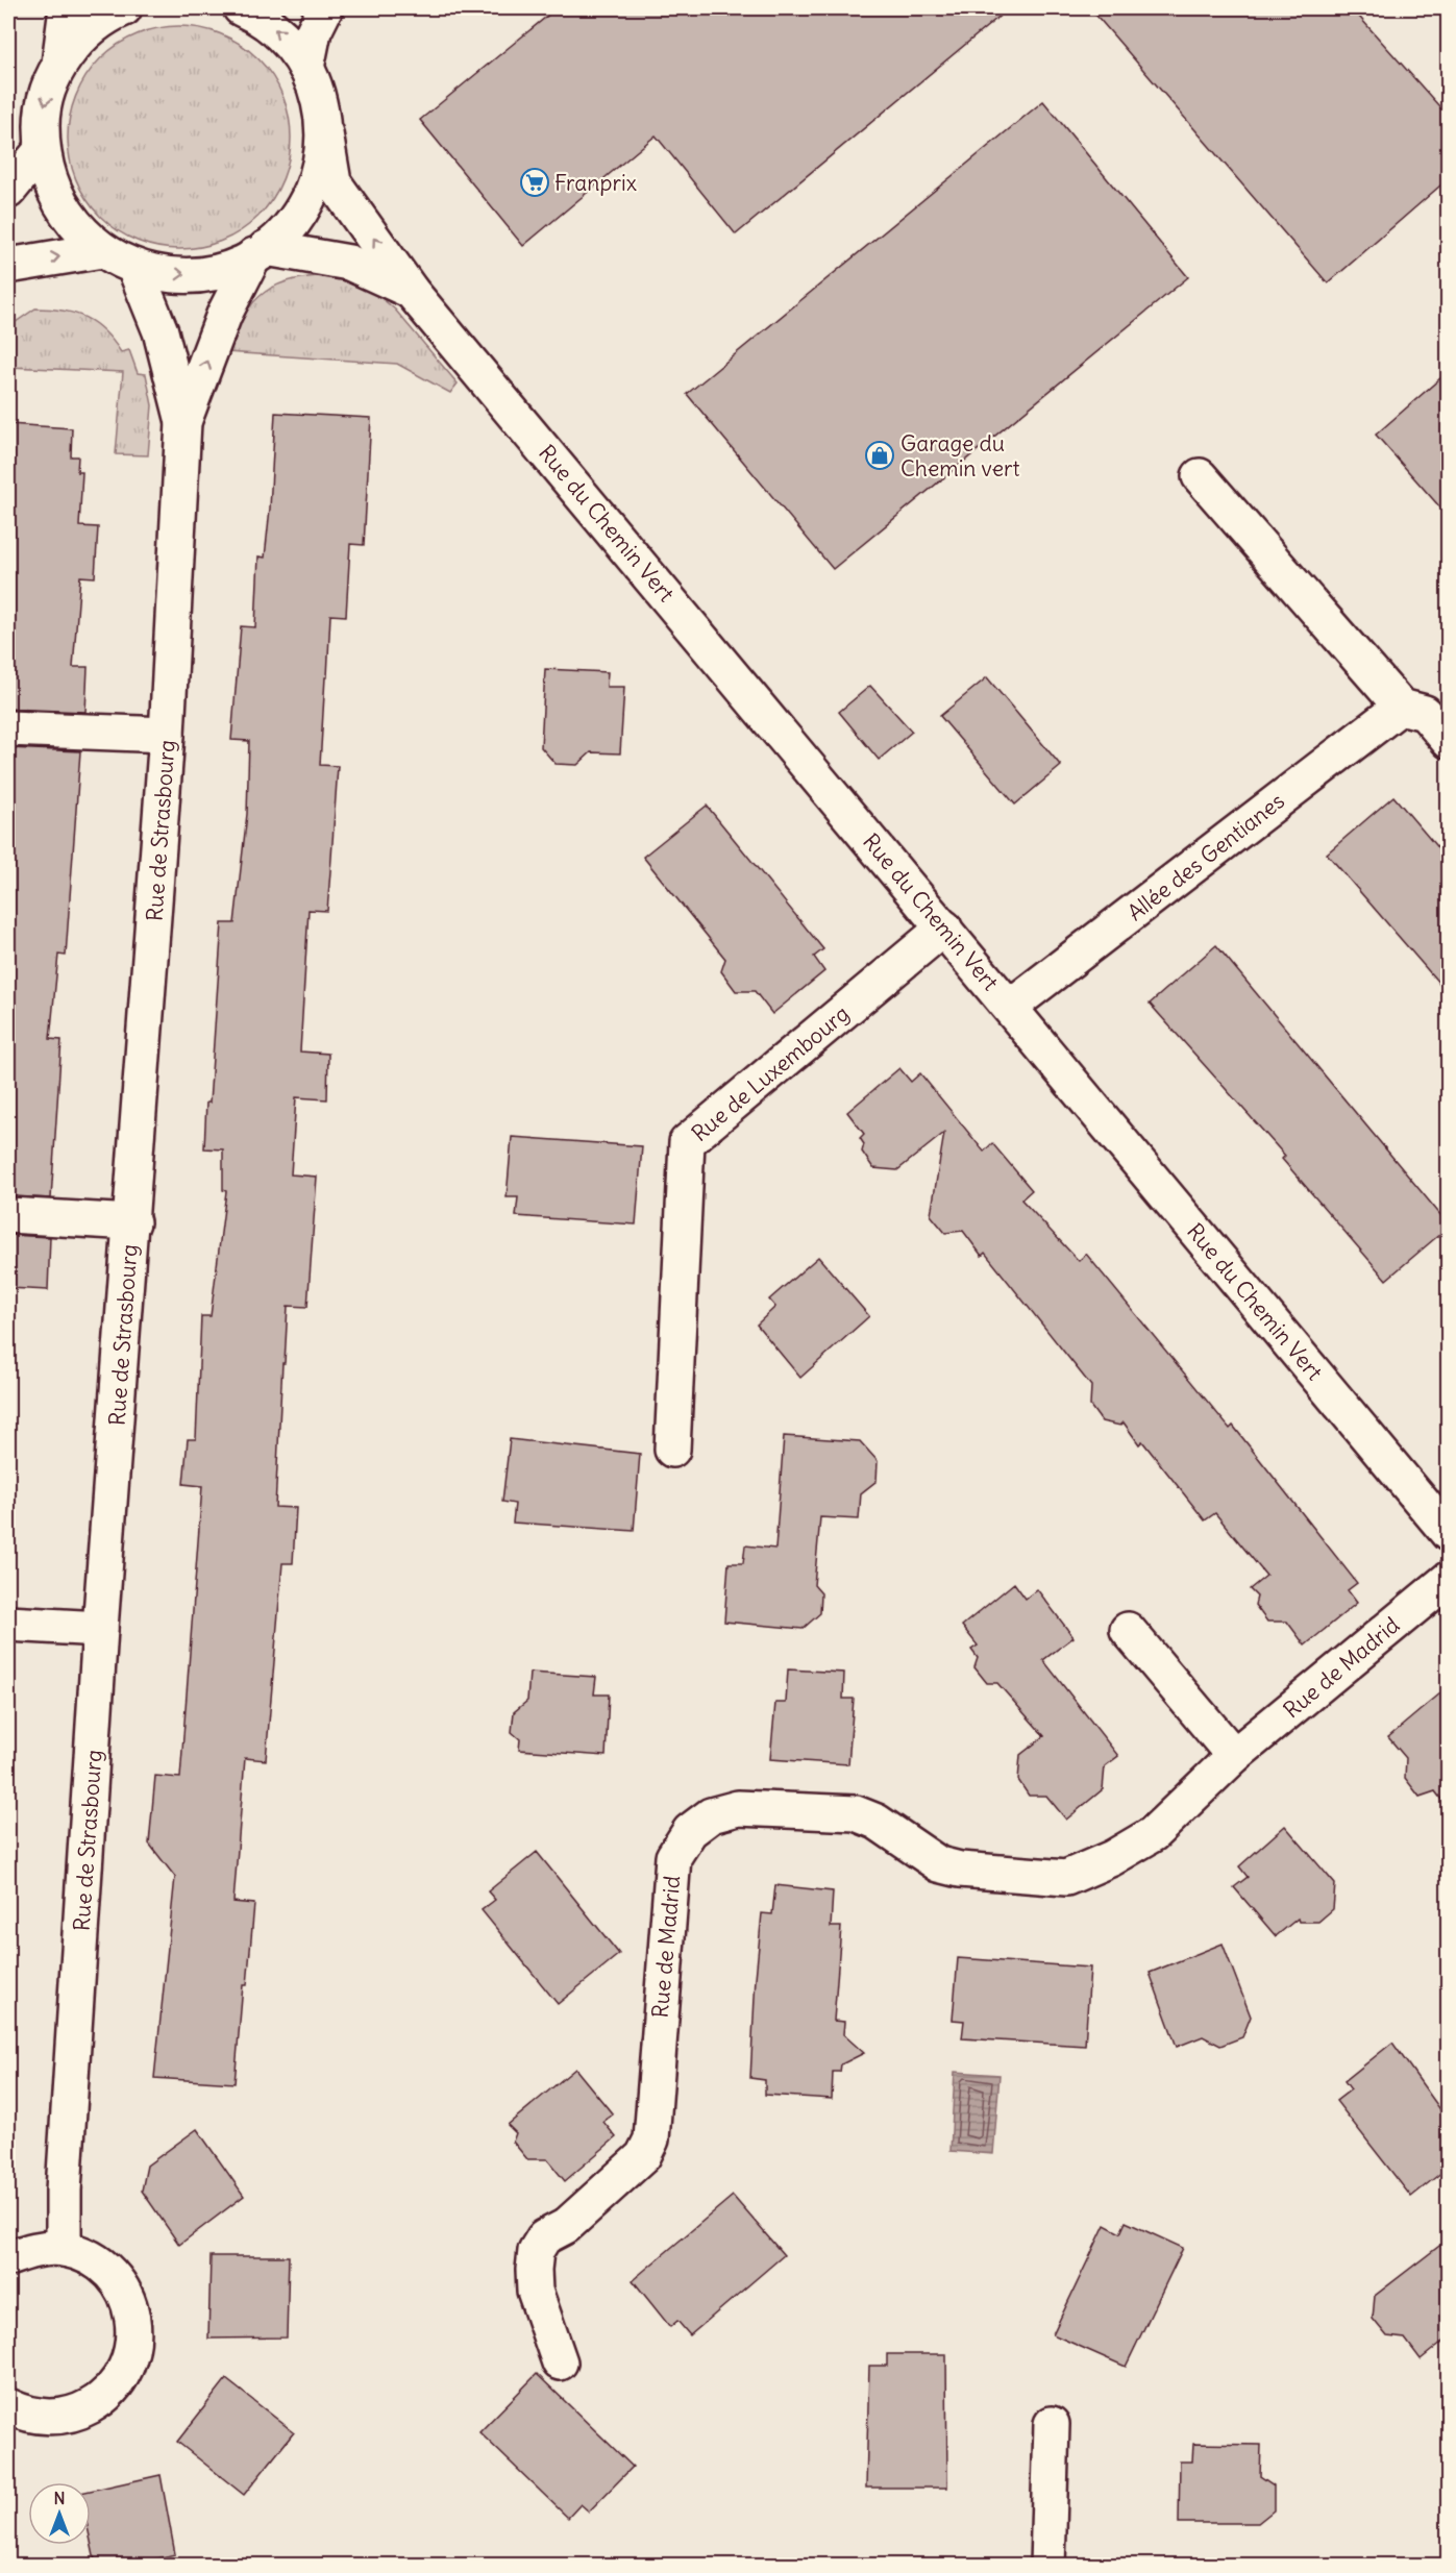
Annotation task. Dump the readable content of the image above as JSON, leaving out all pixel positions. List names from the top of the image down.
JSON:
{
  "streets": {
    "street": [
      "Rue du Chemin Vert",
      "Rue de Strasbourg",
      "Allée des Gentianes",
      "Rue de Luxembourg",
      "Rue de Madrid"
    ]
  },
  "crossings": [
    ["Rue du Chemin Vert", "Rue de Strasbourg"],
    ["Rue du Chemin Vert", "Allée des Gentianes"],
    ["Rue du Chemin Vert", "Rue de Luxembourg"]
  ],
  "places": {
    "supermarket": ["Franprix"],
    "shop": ["Garage du Chemin vert"]
  },
  "north": "top"
}
